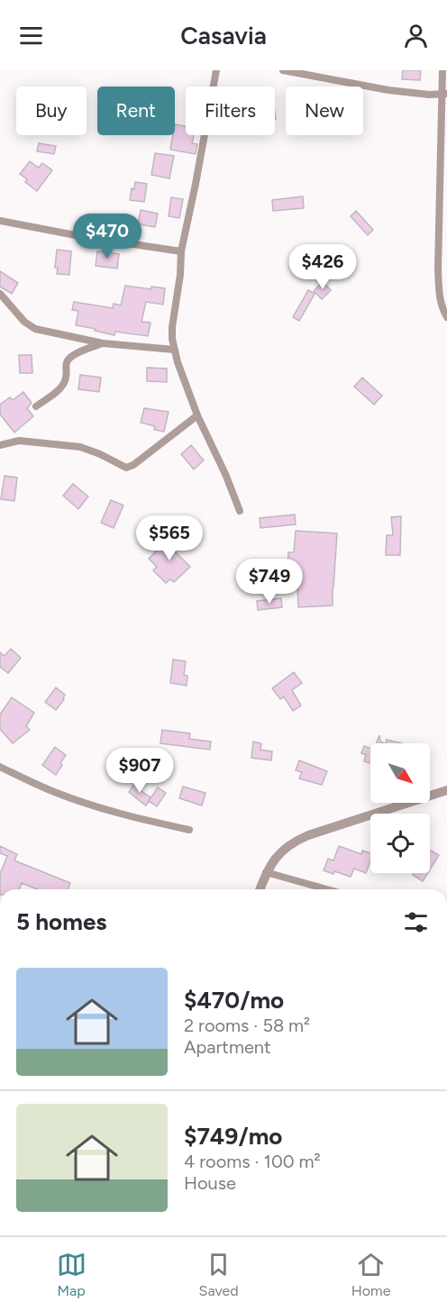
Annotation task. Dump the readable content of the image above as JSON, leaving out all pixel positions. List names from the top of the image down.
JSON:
{
  "north": "bottom right",
  "page": {
    "header": "Casavia",
    "chip": [
      "Buy",
      "Rent",
      "Filters",
      "New"
    ],
    "price": [
      "$470",
      "$426",
      "$565",
      "$749",
      "$907"
    ],
    "heading": "5 homes",
    "list": [
      {
        "name": "$470/mo",
        "note": "2 rooms · 58 m² · Apartment"
      },
      {
        "name": "$749/mo",
        "note": "4 rooms · 100 m² · House"
      }
    ],
    "tabs": ["Map", "Saved", "Home"]
  }
}
